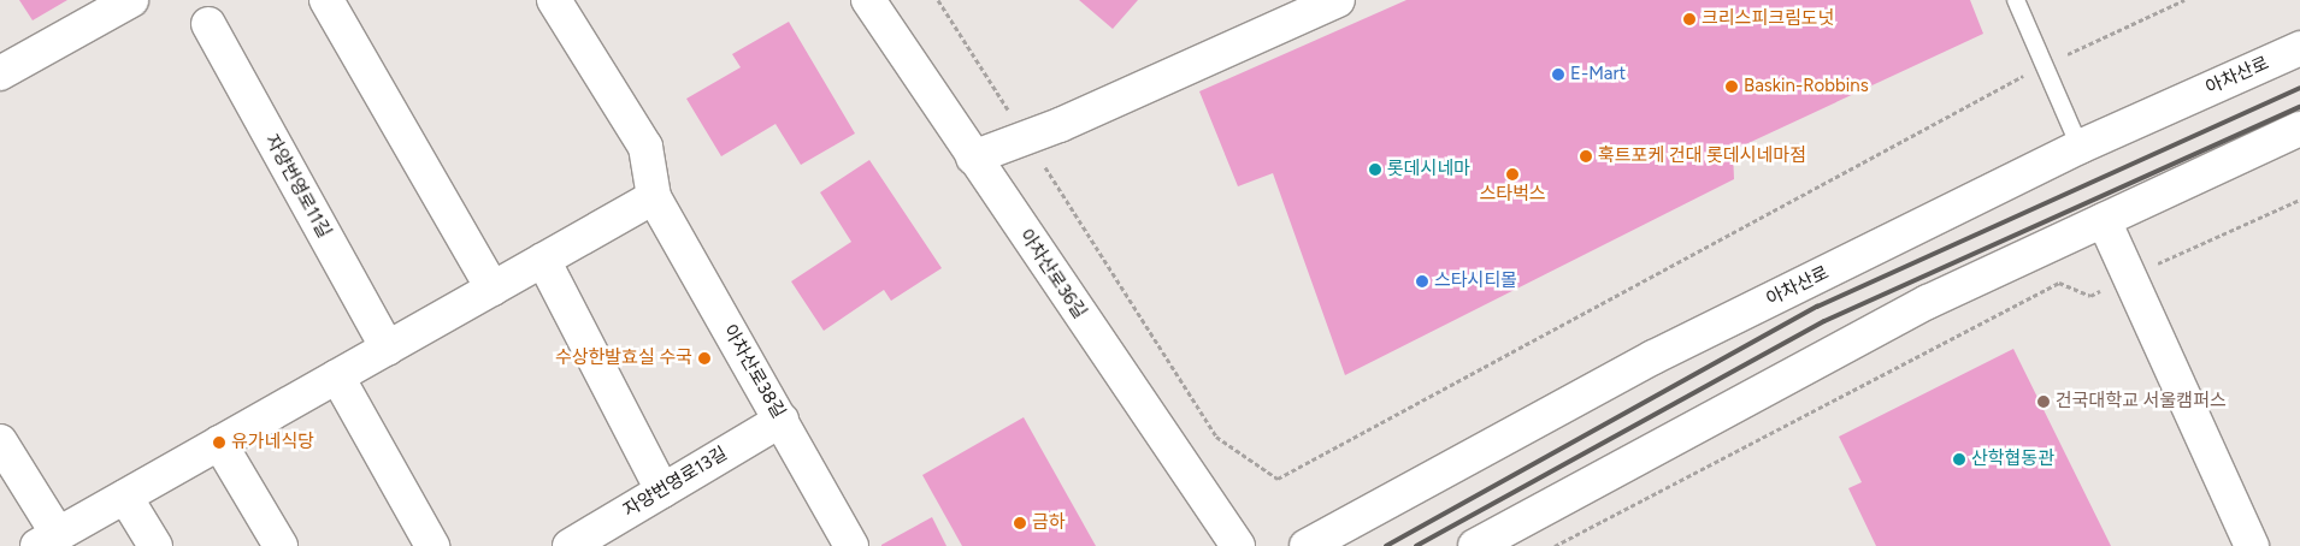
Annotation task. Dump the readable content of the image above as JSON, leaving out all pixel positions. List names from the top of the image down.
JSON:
{
  "streets": {
    "street": [
      "아차산로",
      "자양번영로11길",
      "아차산로36길",
      "아차산로38길",
      "자양번영로13길"
    ]
  },
  "crossings": [
    ["아차산로38길", "자양번영로13길"]
  ],
  "places": [
    "크리스피크림도넛",
    "E-Mart",
    "Baskin-Robbins",
    "훅트포케 건대 롯데시네마점",
    "롯데시네마",
    "스타벅스",
    "스타시티몰",
    "수상한발효실 수국",
    "건국대학교 서울캠퍼스",
    "유가네식당",
    "산학협동관",
    "금하"
  ]
}
